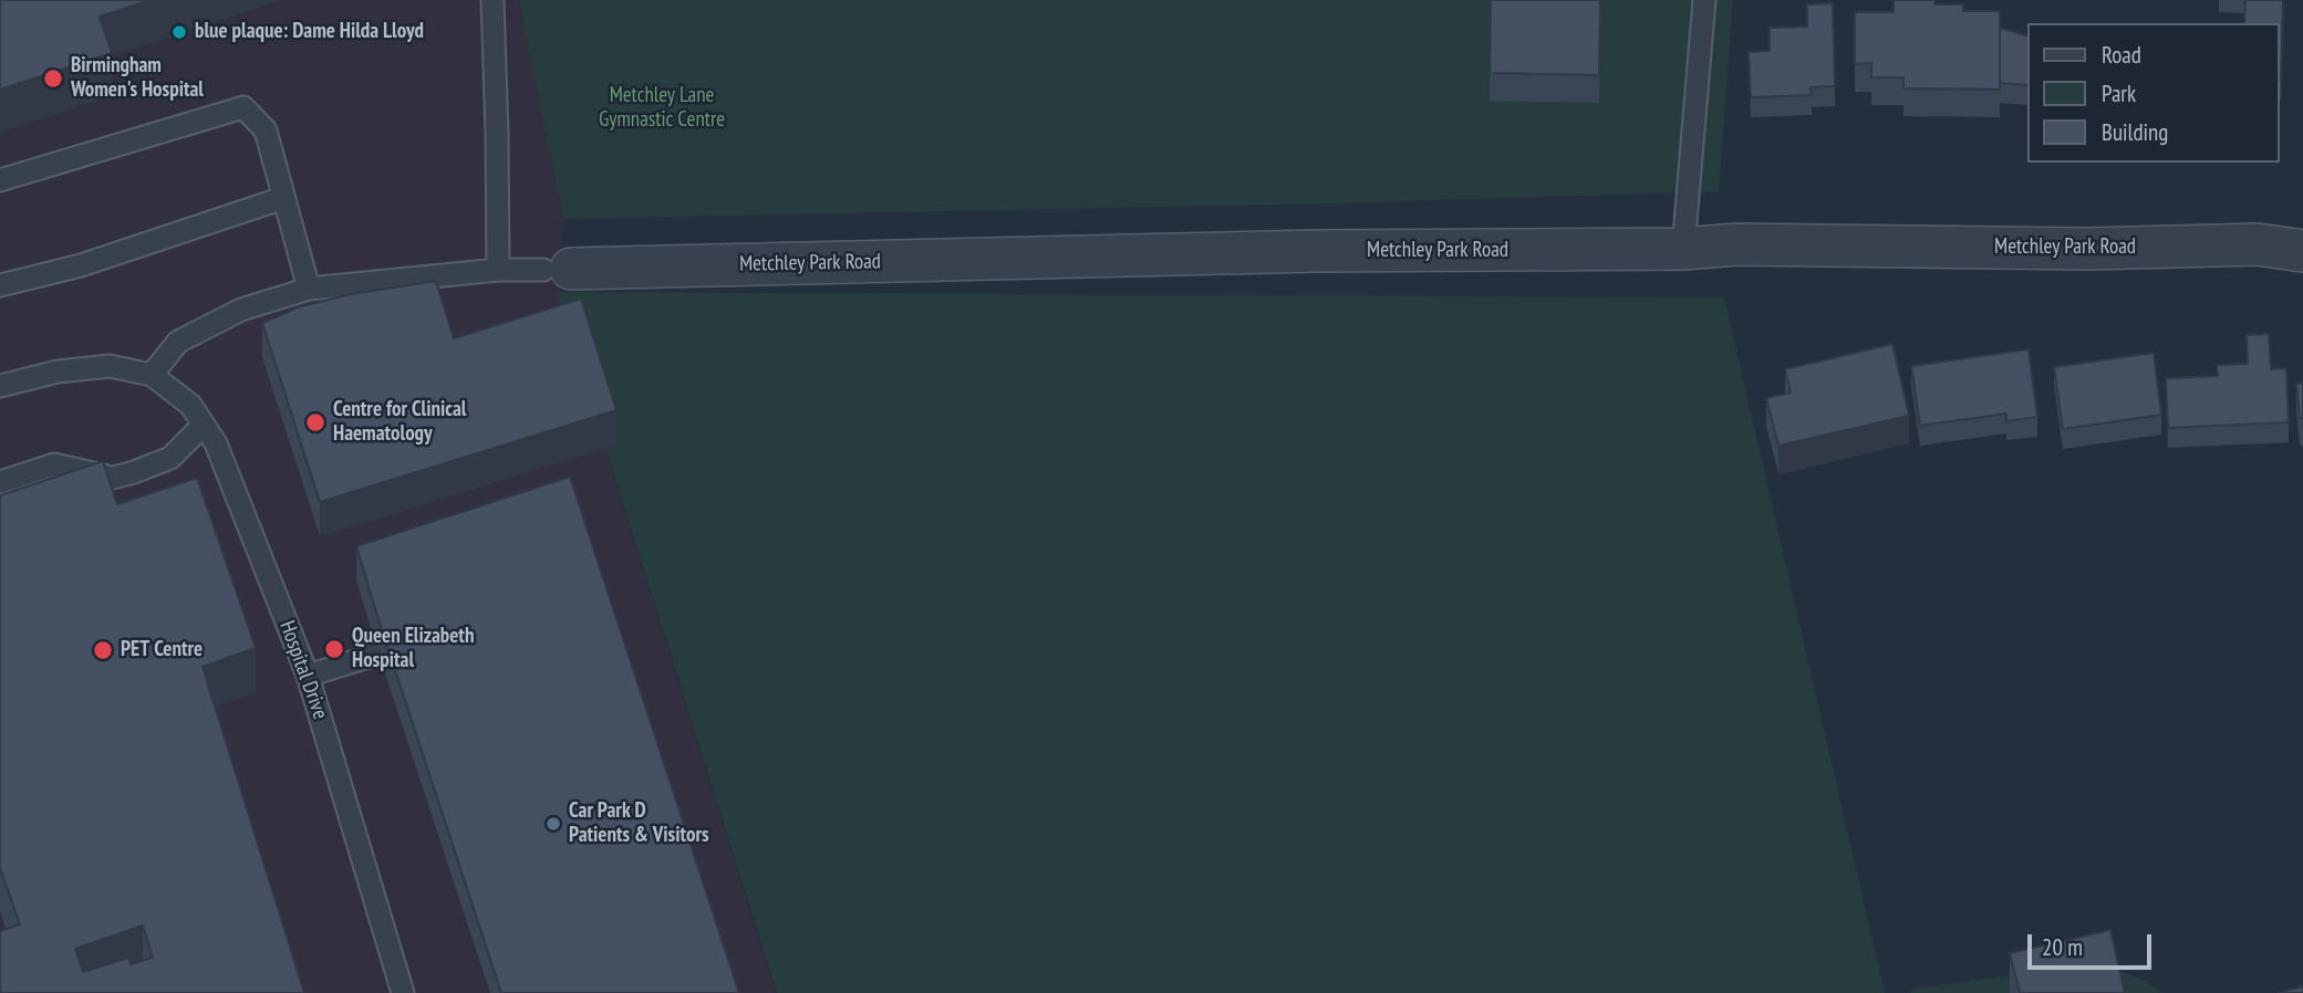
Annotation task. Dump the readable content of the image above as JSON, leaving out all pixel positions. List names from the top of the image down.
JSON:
{
  "streets": {
    "street": ["Metchley Park Road"],
    "lane": ["Hospital Drive"]
  },
  "crossings": [
    ["Metchley Park Road", "Hospital Drive"]
  ],
  "parks": ["Metchley Lane Gymnastic Centre"],
  "places": [
    "blue plaque: Dame Hilda Lloyd",
    "Birmingham Women's Hospital",
    "Centre for Clinical Haematology",
    "Queen Elizabeth Hospital",
    "PET Centre",
    "Car Park D Patients & Visitors"
  ],
  "legend": ["Road", "Park", "Building"],
  "scale_bar": "20 m"
}
